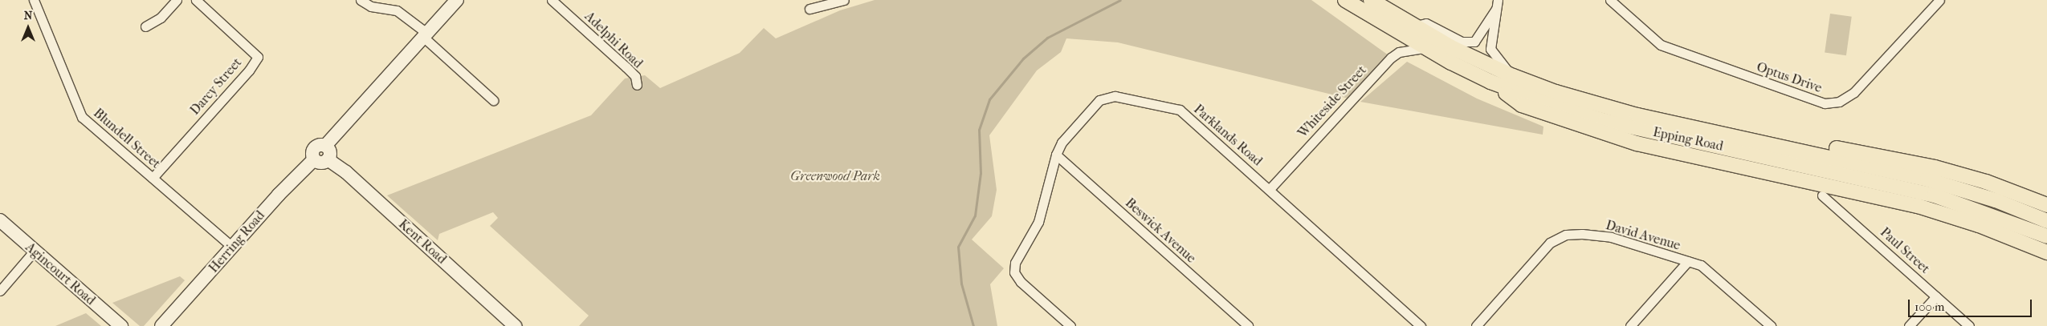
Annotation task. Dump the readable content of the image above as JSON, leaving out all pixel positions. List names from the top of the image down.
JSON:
{
  "streets": {
    "main road": ["Epping Road"],
    "street": [
      "Adelphi Road",
      "Optus Drive",
      "Darcy Street",
      "Whiteside Street",
      "Parklands Road",
      "Blundell Street",
      "Beswick Avenue",
      "David Avenue",
      "Herring Road",
      "Kent Road",
      "Paul Street",
      "Agincourt Road"
    ]
  },
  "crossings": [
    ["Darcy Street", "Blundell Street"],
    ["Whiteside Street", "Parklands Road"],
    ["Whiteside Street", "Epping Road"],
    ["Parklands Road", "Beswick Avenue"],
    ["Blundell Street", "Herring Road"],
    ["Herring Road", "Kent Road"]
  ],
  "parks": ["Greenwood Park"],
  "scale_bar": "100 m",
  "north": "top"
}
